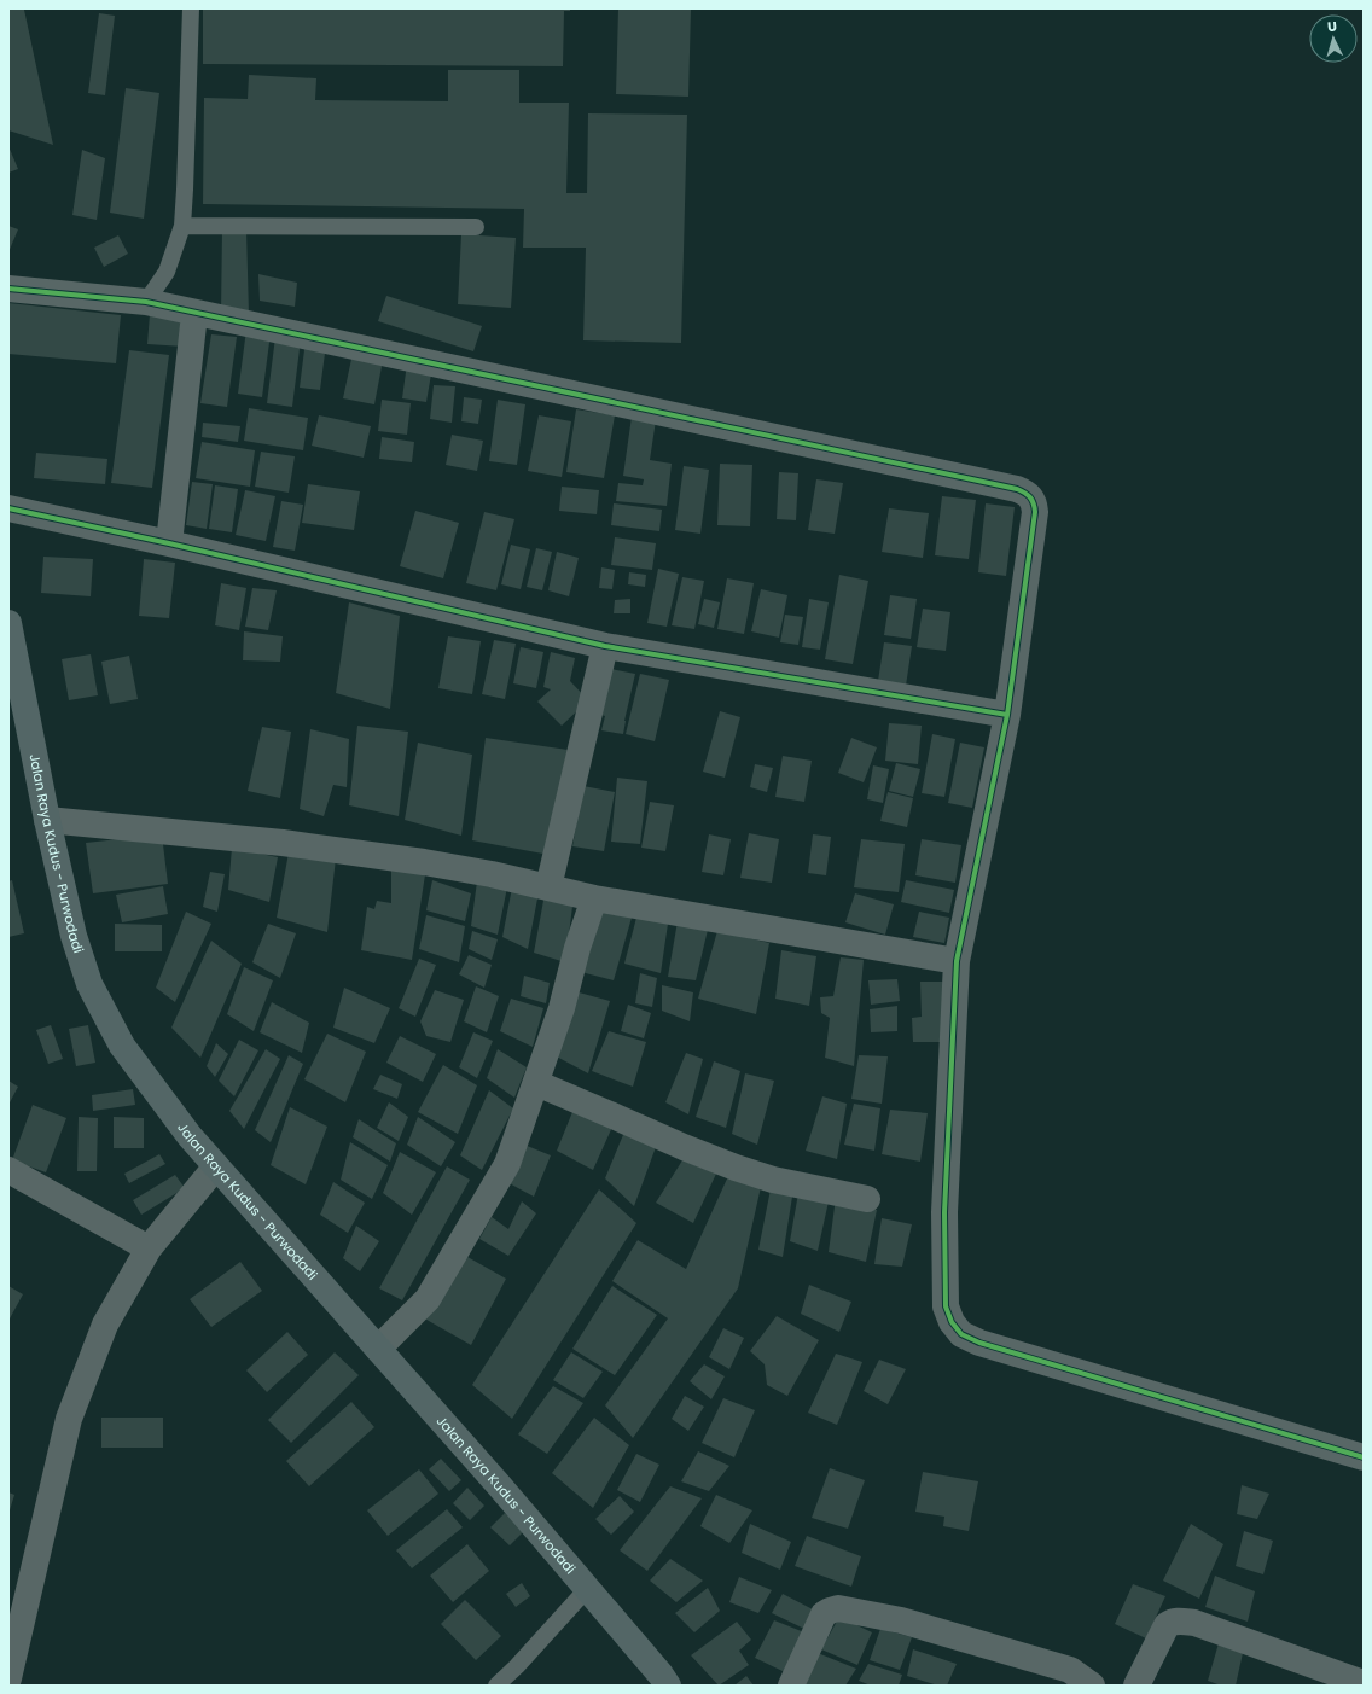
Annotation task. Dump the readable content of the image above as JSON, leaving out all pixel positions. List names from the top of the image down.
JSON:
{
  "streets": {
    "main road": ["Jalan Raya Kudus - Purwodadi"]
  },
  "north": "top"
}
